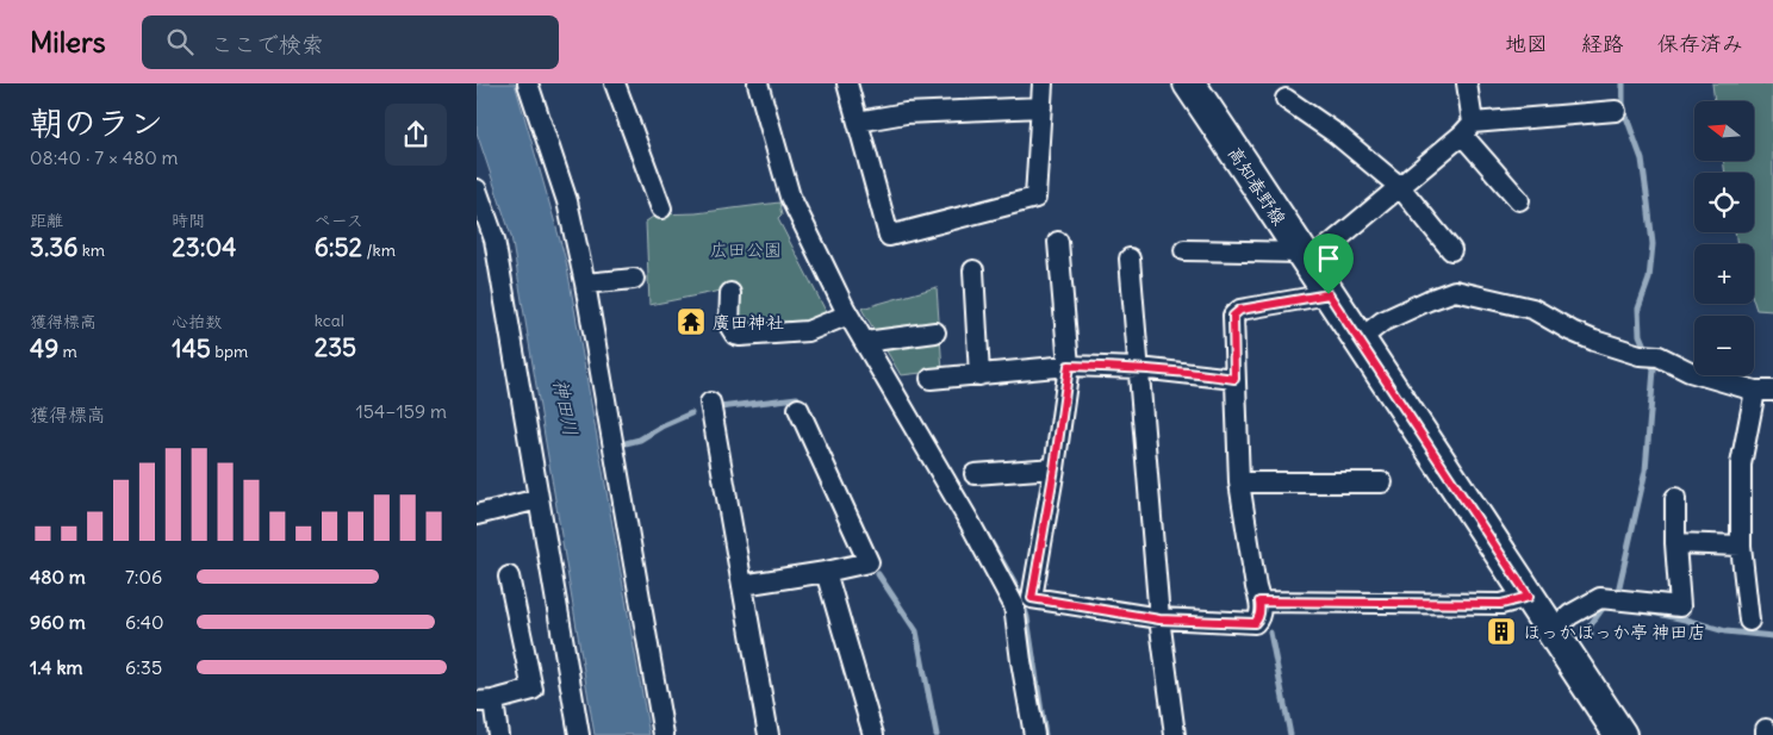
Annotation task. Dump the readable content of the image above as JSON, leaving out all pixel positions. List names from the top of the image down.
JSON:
{
  "streets": {
    "main road": ["高知春野線"]
  },
  "water": ["神田川"],
  "parks": ["広田公園"],
  "places": {
    "temple": ["廣田神社"],
    "building": ["ほっかほっか亭 神田店"]
  },
  "north": "left",
  "page": {
    "header": "Milers",
    "search": "ここで検索",
    "nav": ["地図", "経路", "保存済み"],
    "heading": ["朝のラン", "08:40 · 7 × 480 m"],
    "map_buttons": ["+", "−"],
    "stats": [
      ["距離", "3.36 km"],
      ["時間", "23:04"],
      ["ペース", "6:52 /km"],
      ["獲得標高", "49 m"],
      ["心拍数", "145 bpm"],
      ["kcal", "235"]
    ],
    "chart": ["獲得標高", "154–159 m"],
    "list": [
      {
        "name": "480 m",
        "note": "7:06"
      },
      {
        "name": "960 m",
        "note": "6:40"
      },
      {
        "name": "1.4 km",
        "note": "6:35"
      }
    ]
  }
}
